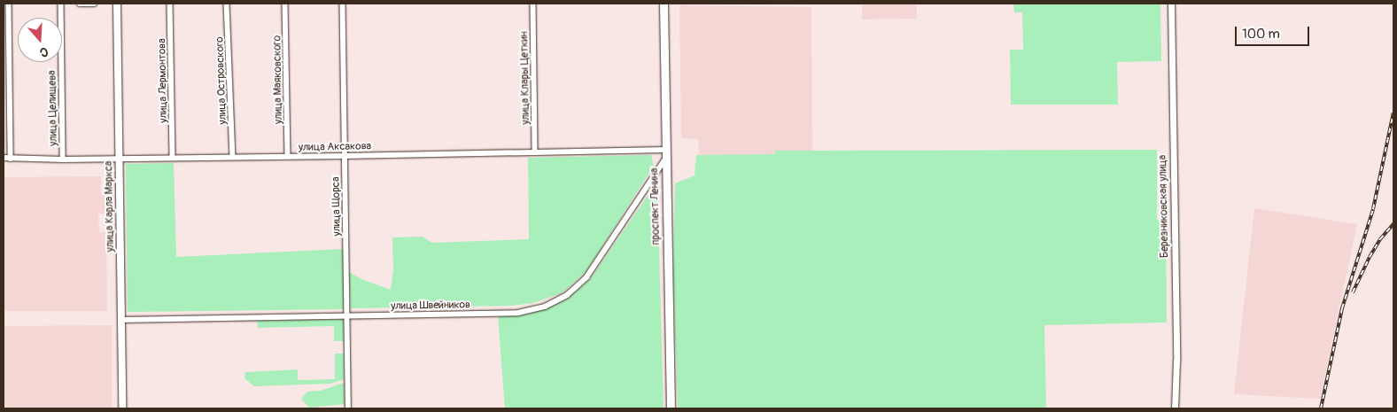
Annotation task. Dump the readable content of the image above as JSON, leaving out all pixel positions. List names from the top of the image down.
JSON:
{
  "streets": {
    "main road": ["улица Карла Маркса", "проспект Ленина"],
    "street": [
      "улица Клары Цеткин",
      "улица Маяковского",
      "улица Лермонтова",
      "улица Островского",
      "улица Целищева",
      "улица Аксакова",
      "улица Щорса",
      "Березниковская улица",
      "улица Швейников"
    ]
  },
  "crossings": [
    ["улица Клары Цеткин", "улица Аксакова"],
    ["улица Маяковского", "улица Аксакова"],
    ["улица Лермонтова", "улица Аксакова"],
    ["улица Островского", "улица Аксакова"],
    ["улица Целищева", "улица Аксакова"],
    ["улица Аксакова", "улица Карла Маркса"],
    ["улица Аксакова", "улица Щорса"],
    ["улица Аксакова", "проспект Ленина"],
    ["улица Аксакова", "улица Швейников"],
    ["улица Карла Маркса", "улица Швейников"],
    ["улица Щорса", "улица Швейников"],
    ["проспект Ленина", "улица Швейников"]
  ],
  "scale_bar": "100 m",
  "north": "bottom"
}
